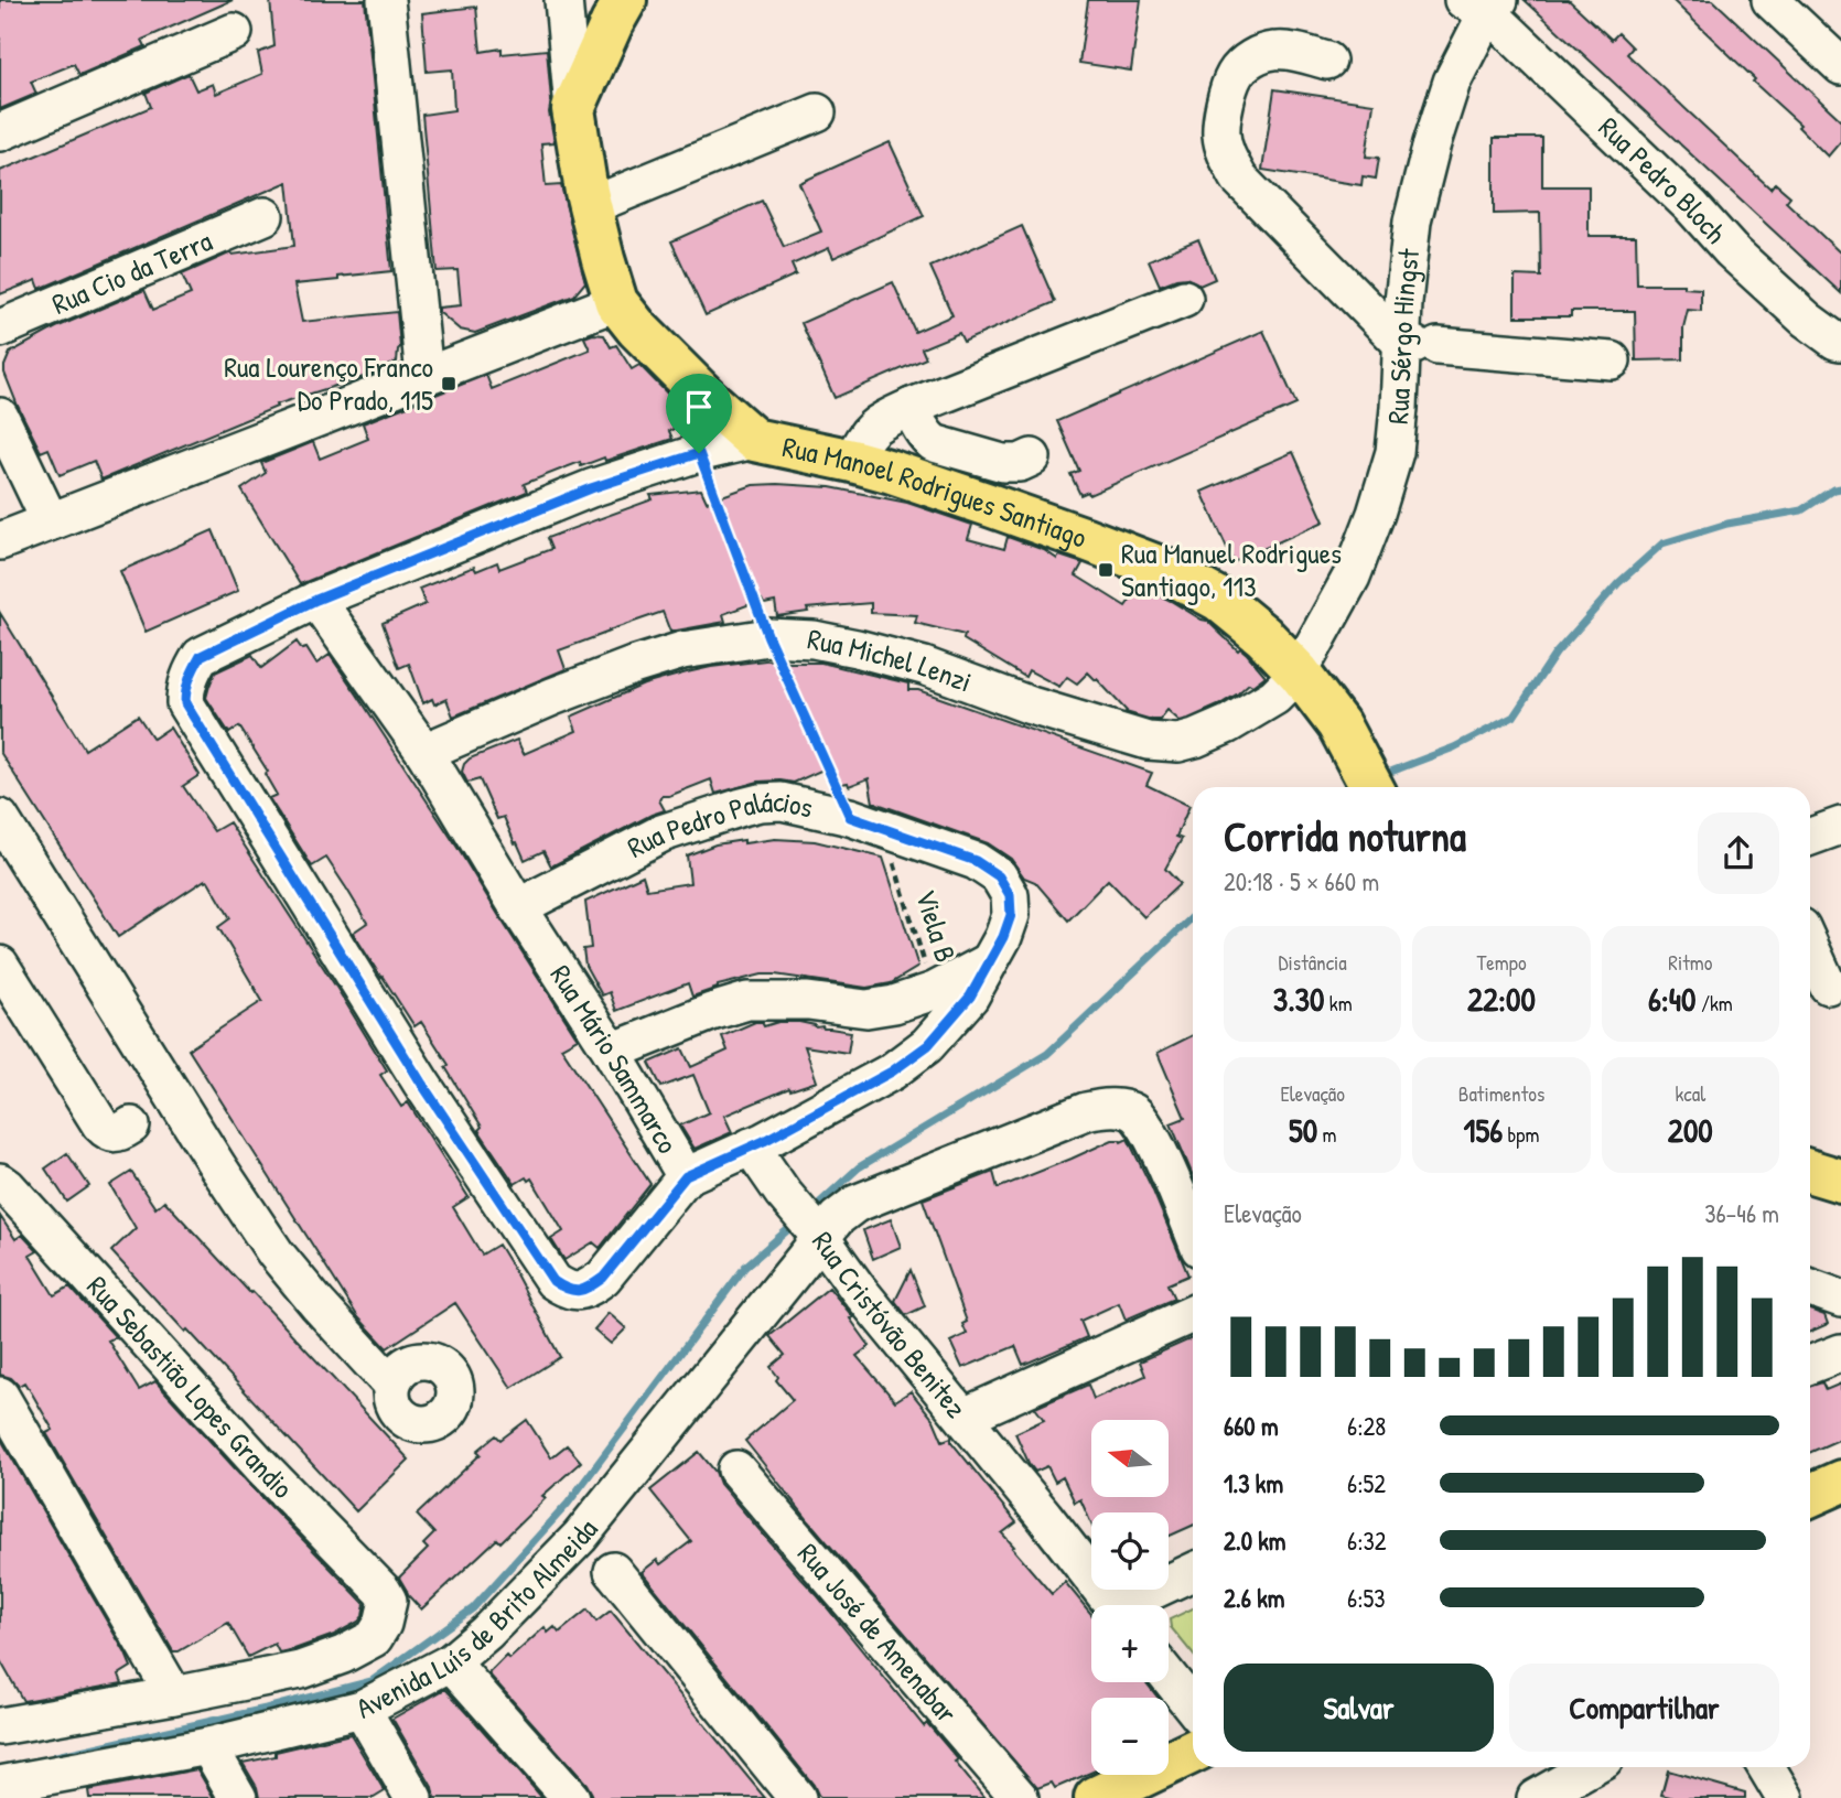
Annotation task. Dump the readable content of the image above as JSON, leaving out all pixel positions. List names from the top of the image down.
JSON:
{
  "streets": {
    "main road": ["Rua Manoel Rodrigues Santiago"],
    "street": [
      "Rua Pedro Bloch",
      "Rua Cio da Terra",
      "Rua Sérgo Hingst",
      "Rua Michel Lenzi",
      "Rua Pedro Palácios",
      "Rua Mário Sammarco",
      "Rua Cristóvão Benitez",
      "Rua Sebastião Lopes Grandio",
      "Avenida Luís de Brito Almeida",
      "Rua José de Amenabar"
    ],
    "path": ["Viela B"]
  },
  "crossings": [
    ["Rua Pedro Bloch", "Rua Sérgo Hingst"],
    ["Rua Sérgo Hingst", "Rua Manoel Rodrigues Santiago"],
    ["Rua Sérgo Hingst", "Rua Michel Lenzi"],
    ["Rua Manoel Rodrigues Santiago", "Rua Michel Lenzi"],
    ["Rua Manoel Rodrigues Santiago", "Viela B"],
    ["Rua Manoel Rodrigues Santiago", "Rua Mário Sammarco"],
    ["Rua Michel Lenzi", "Viela B"],
    ["Rua Michel Lenzi", "Rua Mário Sammarco"],
    ["Rua Pedro Palácios", "Viela B"],
    ["Rua Pedro Palácios", "Rua Mário Sammarco"],
    ["Rua Cristóvão Benitez", "Avenida Luís de Brito Almeida"],
    ["Rua Sebastião Lopes Grandio", "Avenida Luís de Brito Almeida"]
  ],
  "places": {
    "transit": ["Rua Lourenço Franco Do Prado, 115", "Rua Manuel Rodrigues Santiago, 113"]
  },
  "north": "left",
  "page": {
    "heading": ["Corrida noturna", "20:18 · 5 × 660 m"],
    "stats": [
      ["Distância", "3.30 km"],
      ["Tempo", "22:00"],
      ["Ritmo", "6:40 /km"],
      ["Elevação", "50 m"],
      ["Batimentos", "156 bpm"],
      ["kcal", "200"]
    ],
    "chart": ["Elevação", "36–46 m"],
    "list": [
      {
        "name": "660 m",
        "note": "6:28"
      },
      {
        "name": "1.3 km",
        "note": "6:52"
      },
      {
        "name": "2.0 km",
        "note": "6:32"
      },
      {
        "name": "2.6 km",
        "note": "6:53"
      }
    ],
    "map_buttons": ["+", "−"],
    "buttons": ["Salvar", "Compartilhar"]
  }
}
